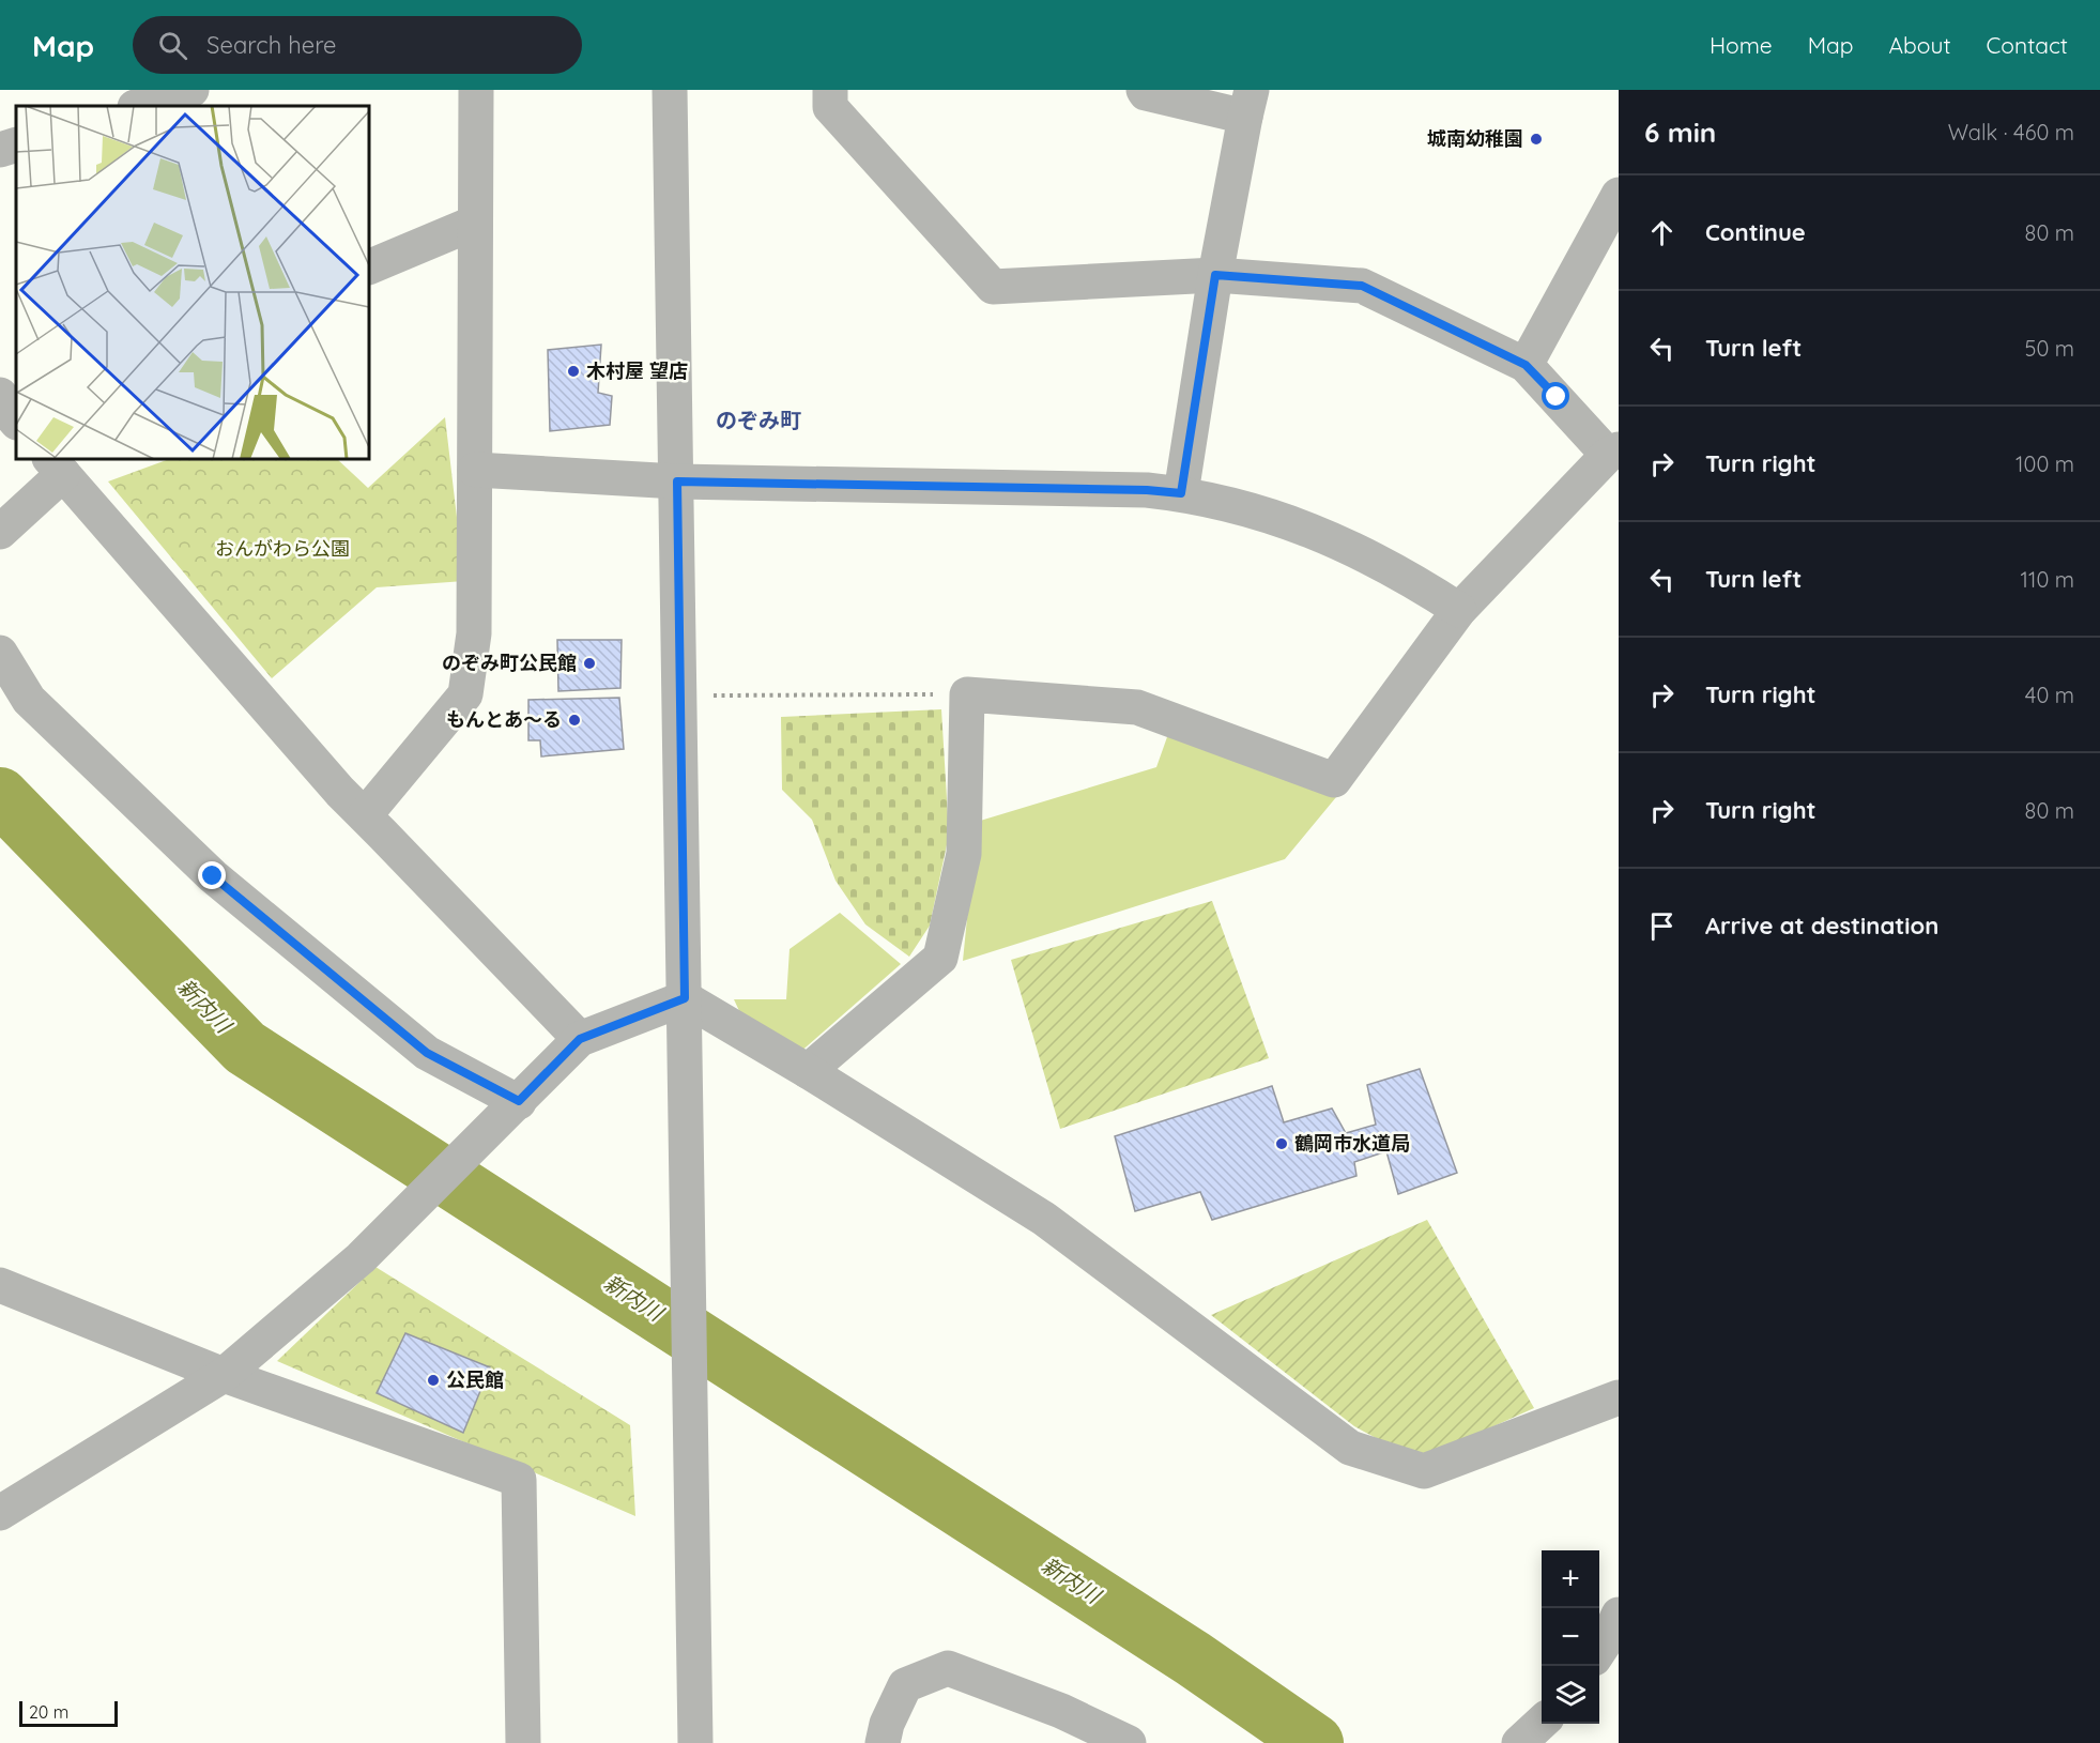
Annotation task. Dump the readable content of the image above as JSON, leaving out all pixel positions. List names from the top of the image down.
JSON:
{
  "districts": ["のぞみ町"],
  "water": ["新内川"],
  "parks": ["おんがわら公園"],
  "places": [
    "城南幼稚園",
    "木村屋 望店",
    "のぞみ町公民館",
    "もんとあ～る",
    "鶴岡市水道局",
    "公民館"
  ],
  "scale_bar": "20 m",
  "page": {
    "header": "Map",
    "search": "Search here",
    "nav": [
      "Home",
      "Map",
      "About",
      "Contact"
    ],
    "heading": ["6 min", "Walk · 460 m"],
    "list": [
      ["Continue", "80 m"],
      ["Turn left", "50 m"],
      ["Turn right", "100 m"],
      ["Turn left", "110 m"],
      ["Turn right", "40 m"],
      ["Turn right", "80 m"],
      "Arrive at destination"
    ],
    "map_buttons": ["+", "−"],
    "scale": "20 m"
  }
}
